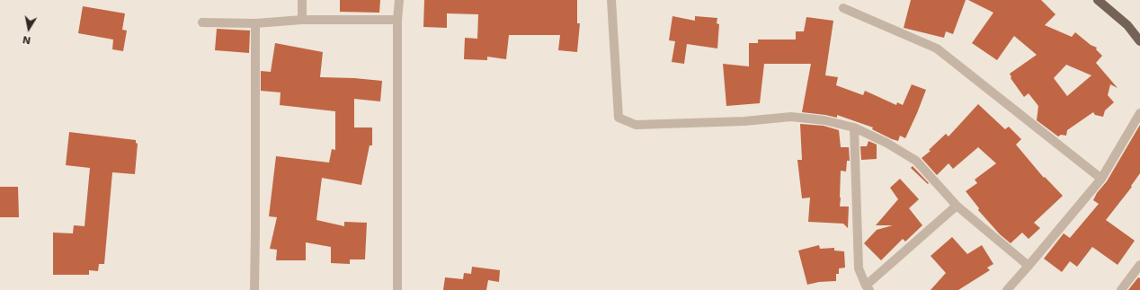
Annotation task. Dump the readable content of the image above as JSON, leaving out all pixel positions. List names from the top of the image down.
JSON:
{
  "north": "bottom"
}
